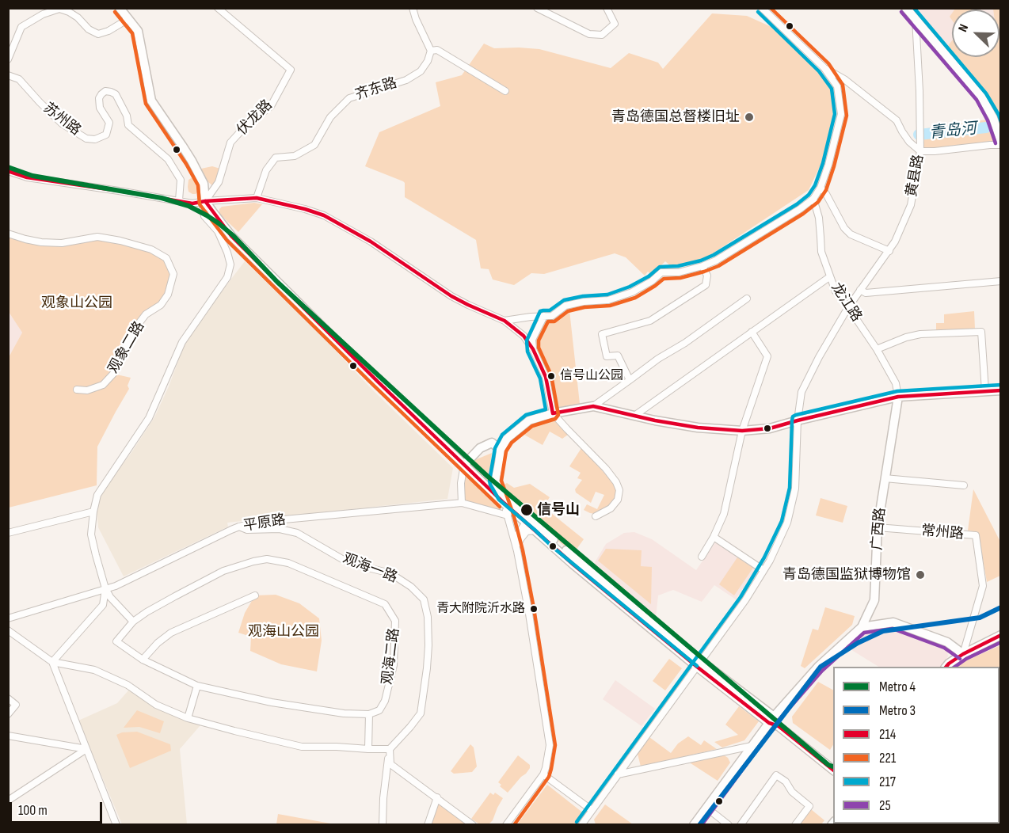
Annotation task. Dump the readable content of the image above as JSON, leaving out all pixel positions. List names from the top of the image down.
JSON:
{
  "streets": {
    "main road": ["广西路"],
    "street": [
      "齐东路",
      "伏龙路",
      "苏州路",
      "黄县路",
      "龙江路",
      "观象二路",
      "平原路",
      "常州路",
      "观海一路",
      "观海二路"
    ]
  },
  "crossings": [
    ["黄县路", "龙江路"],
    ["龙江路", "广西路"],
    ["平原路", "观海一路"],
    ["广西路", "常州路"]
  ],
  "water": ["青岛河"],
  "parks": ["观象山公园", "观海山公园"],
  "places": [
    "青岛德国总督楼旧址",
    "信号山公园",
    "信号山",
    "青岛德国监狱博物馆",
    "青大附院沂水路"
  ],
  "lines": [
    "transit line 221",
    "transit line 217",
    "transit line 25",
    "metro line 4",
    "transit line 214",
    "metro line 3"
  ],
  "legend": [
    "Metro 4",
    "Metro 3",
    "214",
    "221",
    "217",
    "25"
  ],
  "scale_bar": "100 m",
  "north": "top left"
}
